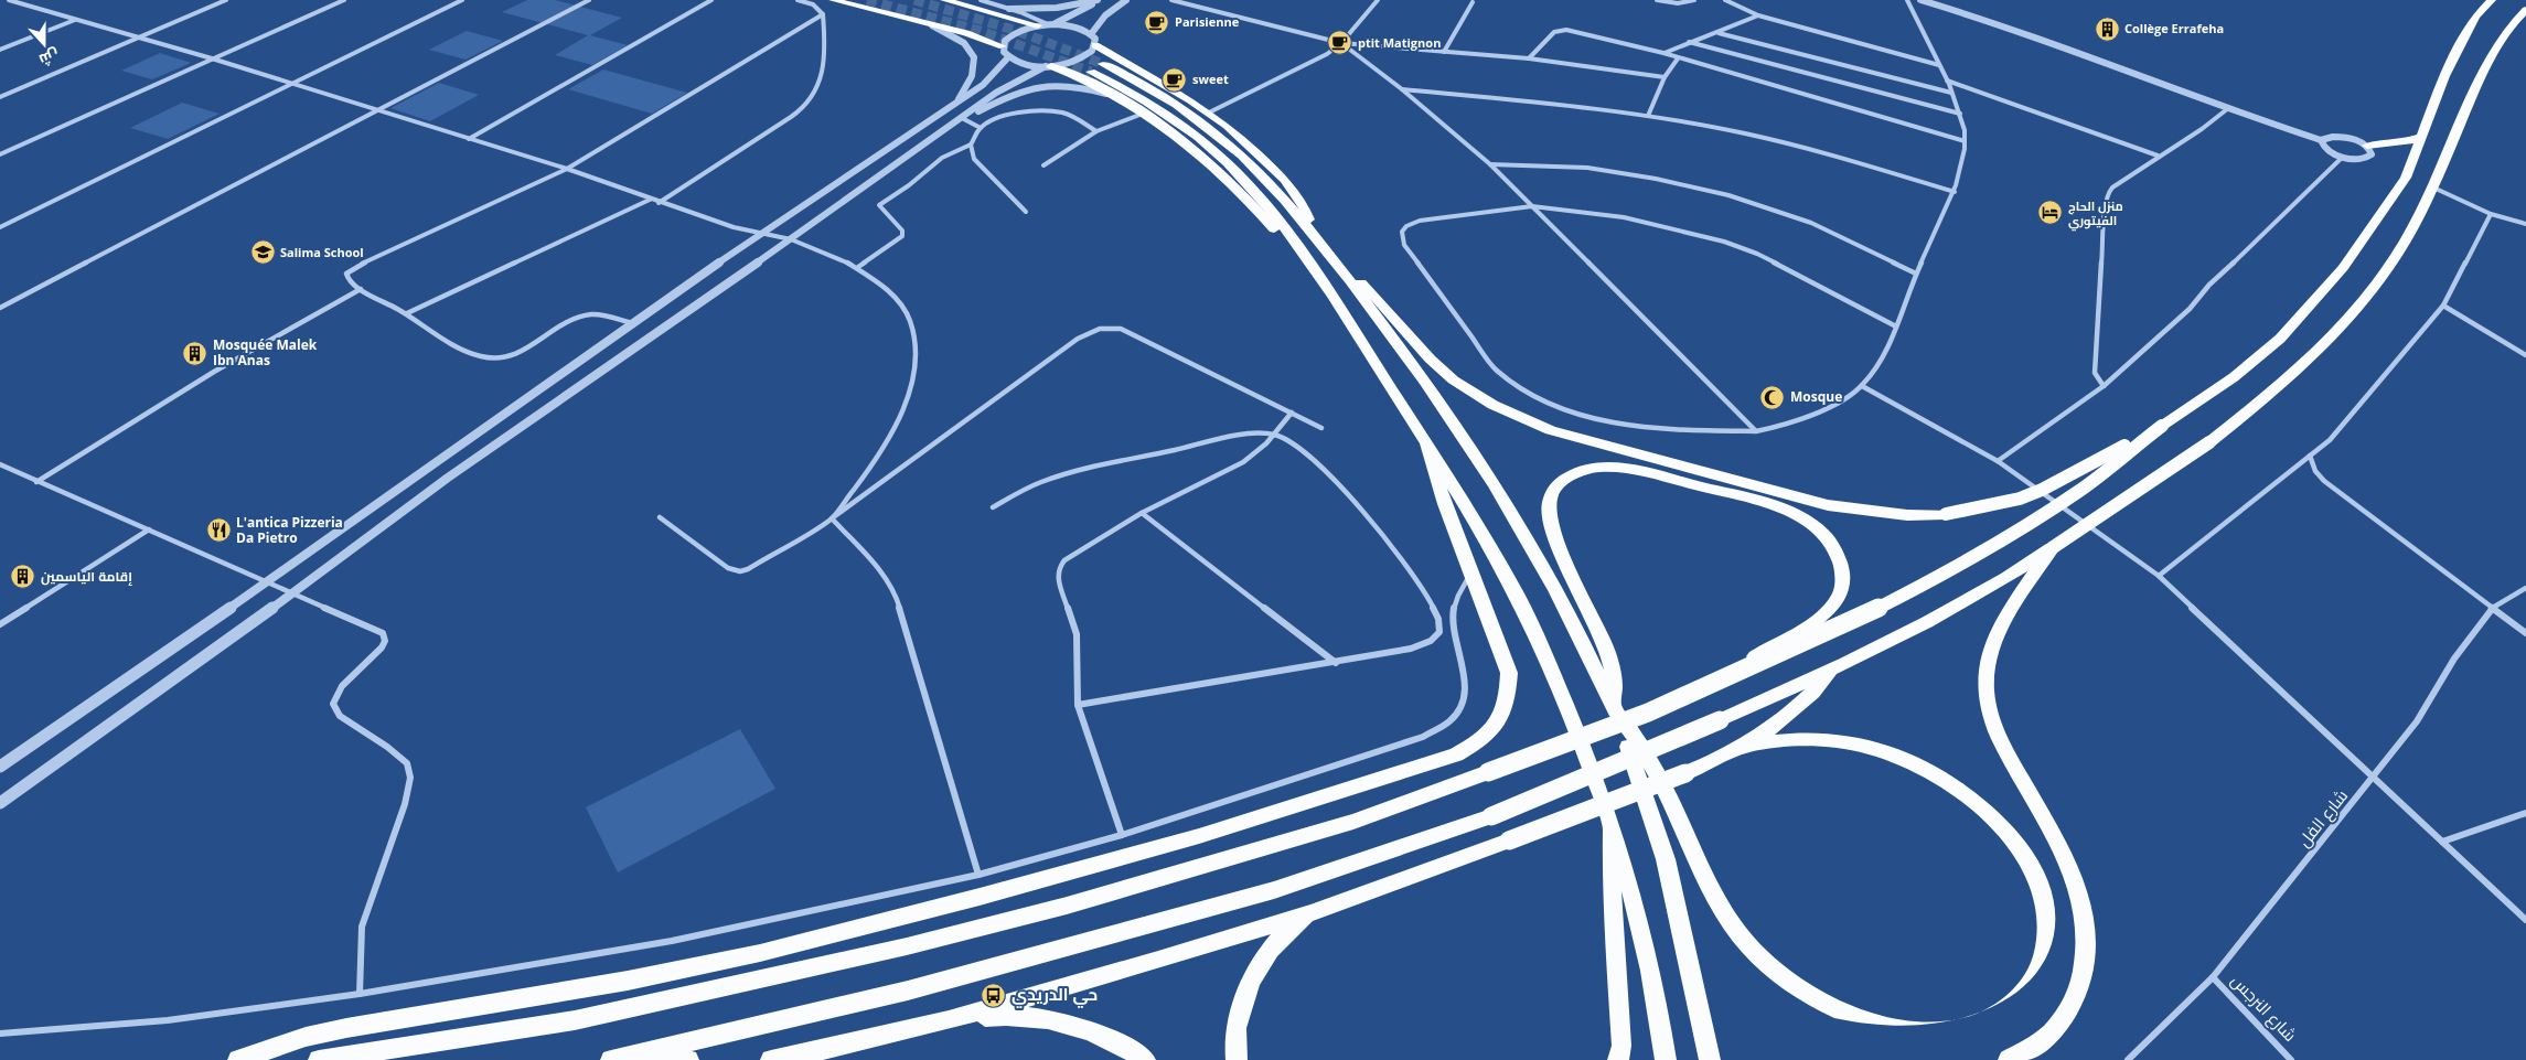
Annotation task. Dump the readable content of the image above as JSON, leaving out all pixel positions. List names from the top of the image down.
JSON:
{
  "streets": {
    "street": ["شارع الفل", "شارع النرجس"]
  },
  "crossings": [
    ["شارع الفل", "شارع النرجس"]
  ],
  "places": {
    "cafe": ["Parisienne", "ptit Matignon", "sweet"],
    "building": ["Collège Errafeha", "Mosquée Malek Ibn Anas", "إقامة الياسمين"],
    "hotel": ["منزل الحاج الفيتوري"],
    "school or university": ["Salima School"],
    "mosque": ["Mosque"],
    "restaurant": ["L'antica Pizzeria Da Pietro"],
    "bus stop": ["حي الدريدي"]
  },
  "north": "bottom"
}
